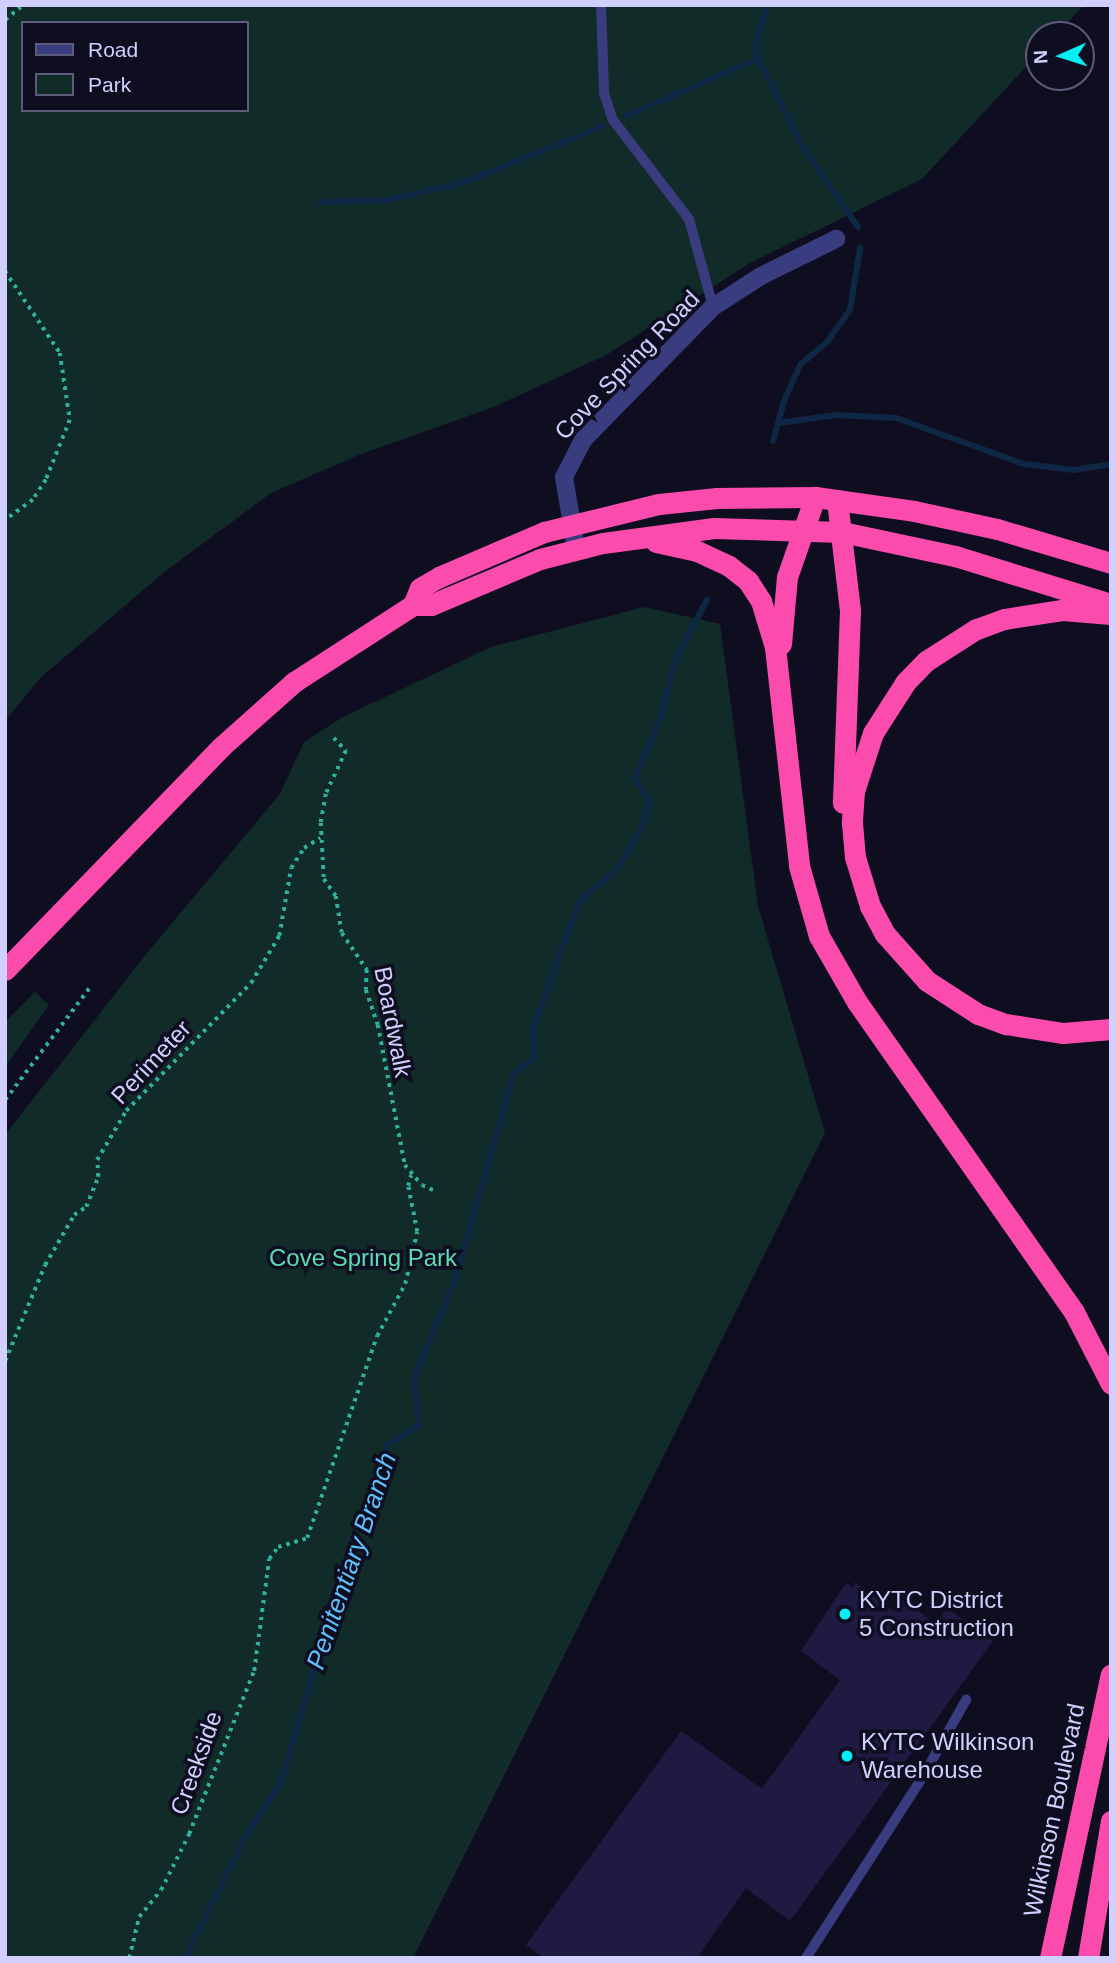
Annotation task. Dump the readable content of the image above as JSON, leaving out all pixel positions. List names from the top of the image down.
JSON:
{
  "streets": {
    "highway": ["Wilkinson Boulevard"],
    "street": ["Cove Spring Road"],
    "path": ["Boardwalk", "Perimeter", "Creekside"]
  },
  "crossings": [
    ["Boardwalk", "Perimeter"],
    ["Boardwalk", "Creekside"]
  ],
  "water": ["Penitentiary Branch"],
  "parks": ["Cove Spring Park"],
  "places": ["KYTC District 5 Construction", "KYTC Wilkinson Warehouse"],
  "legend": ["Road", "Park"],
  "north": "left"
}
